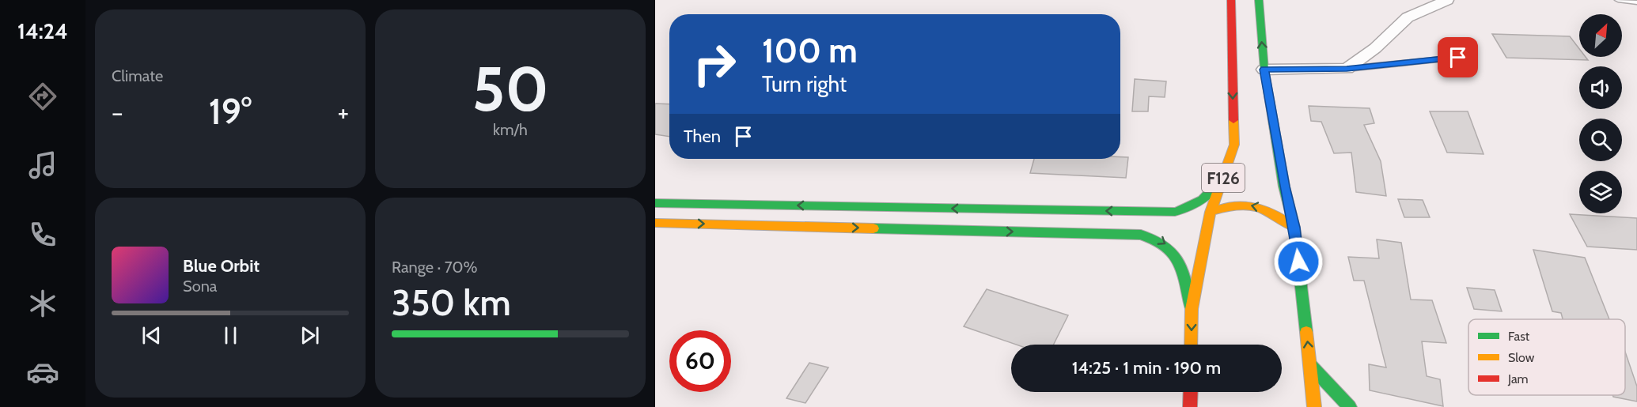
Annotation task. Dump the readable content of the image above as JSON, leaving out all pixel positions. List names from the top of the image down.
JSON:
{
  "streets": {
    "main road": ["F126"]
  },
  "legend": ["Fast", "Slow", "Jam"],
  "north": "top right",
  "page": {
    "tabs": "14:24",
    "tile": [
      "Climate",
      ["50", "km/h"],
      ["Range · 70%", "350 km"]
    ],
    "turn": ["100 m", "Turn right"],
    "heat": ["−", "19°", "+"],
    "then": "Then",
    "song": ["Blue Orbit", "Sona"],
    "limit": "60",
    "trip": "14:25 · 1 min · 190 m"
  }
}
